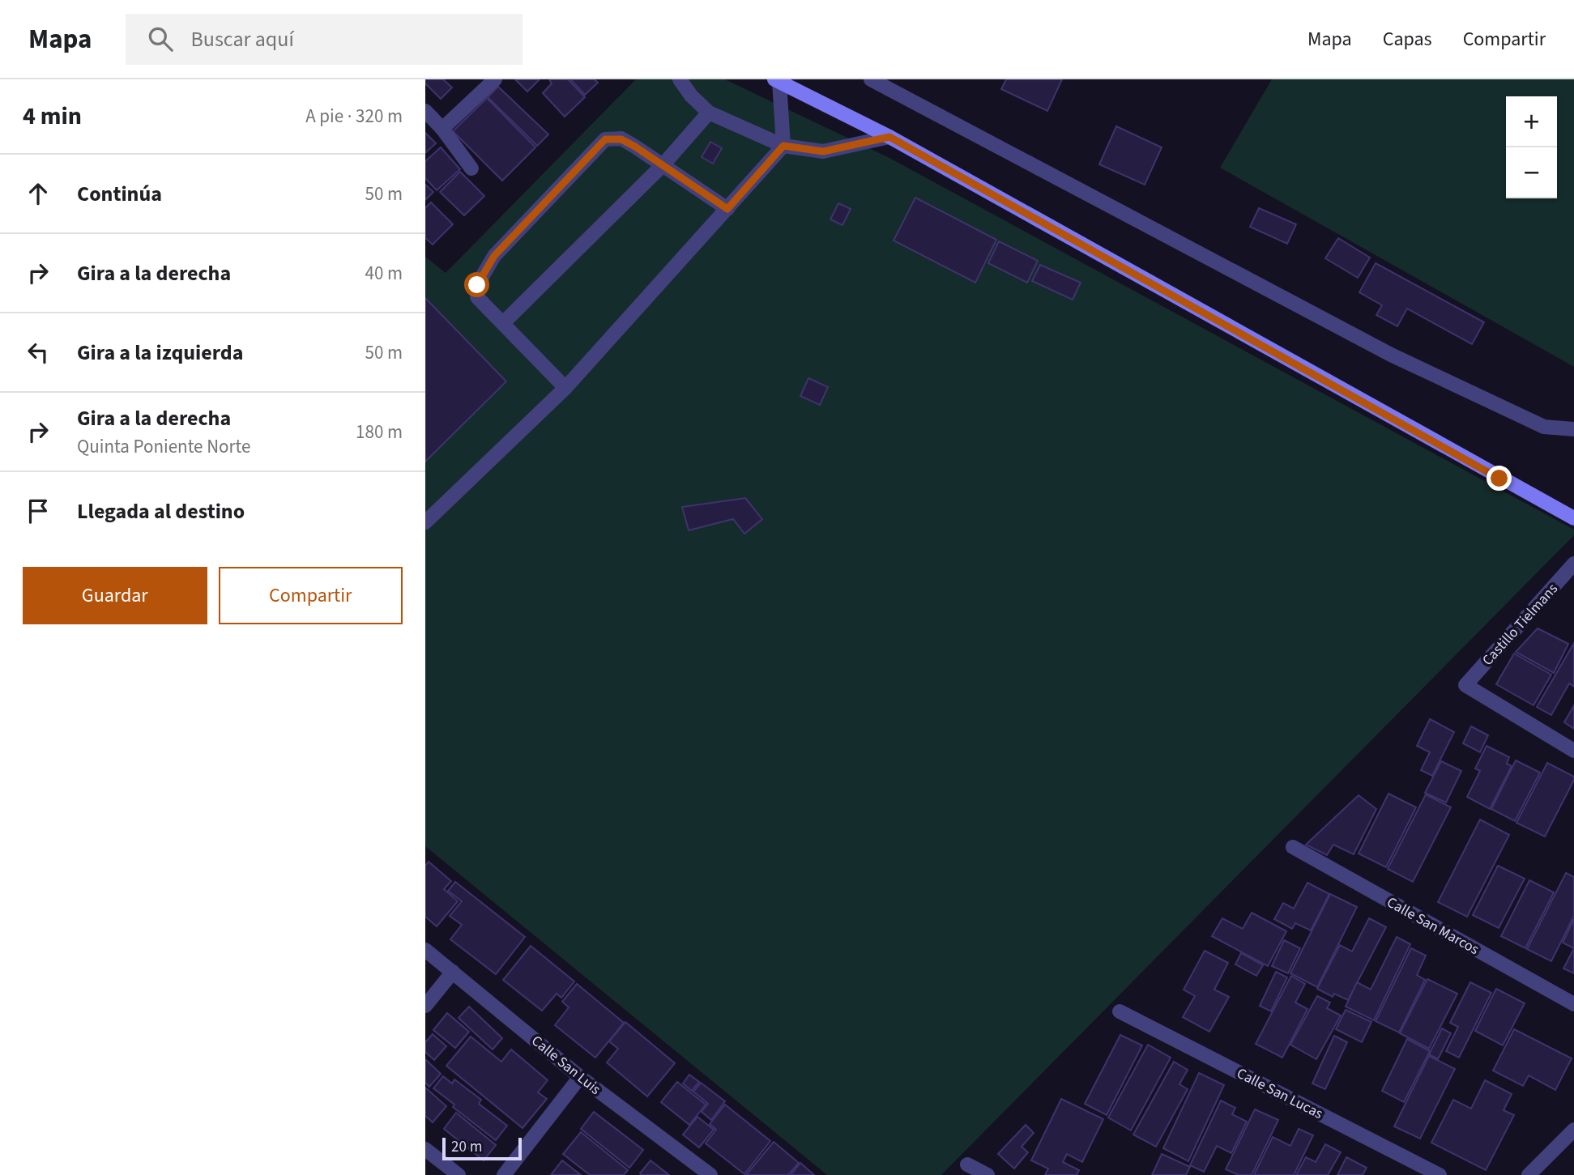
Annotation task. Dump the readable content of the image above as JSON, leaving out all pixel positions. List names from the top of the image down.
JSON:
{
  "streets": {
    "street": [
      "Castillo Tielmans",
      "Calle San Marcos",
      "Calle San Luis",
      "Calle San Lucas"
    ]
  },
  "scale_bar": "20 m",
  "page": {
    "header": "Mapa",
    "search": "Buscar aquí",
    "nav": ["Mapa", "Capas", "Compartir"],
    "heading": ["4 min", "A pie · 320 m"],
    "map_buttons": ["+", "−"],
    "list": [
      ["Continúa", "50 m"],
      ["Gira a la derecha", "40 m"],
      ["Gira a la izquierda", "50 m"],
      ["Gira a la derecha", "Quinta Poniente Norte", "180 m"],
      "Llegada al destino"
    ],
    "buttons": ["Guardar", "Compartir"],
    "scale": "20 m"
  }
}
